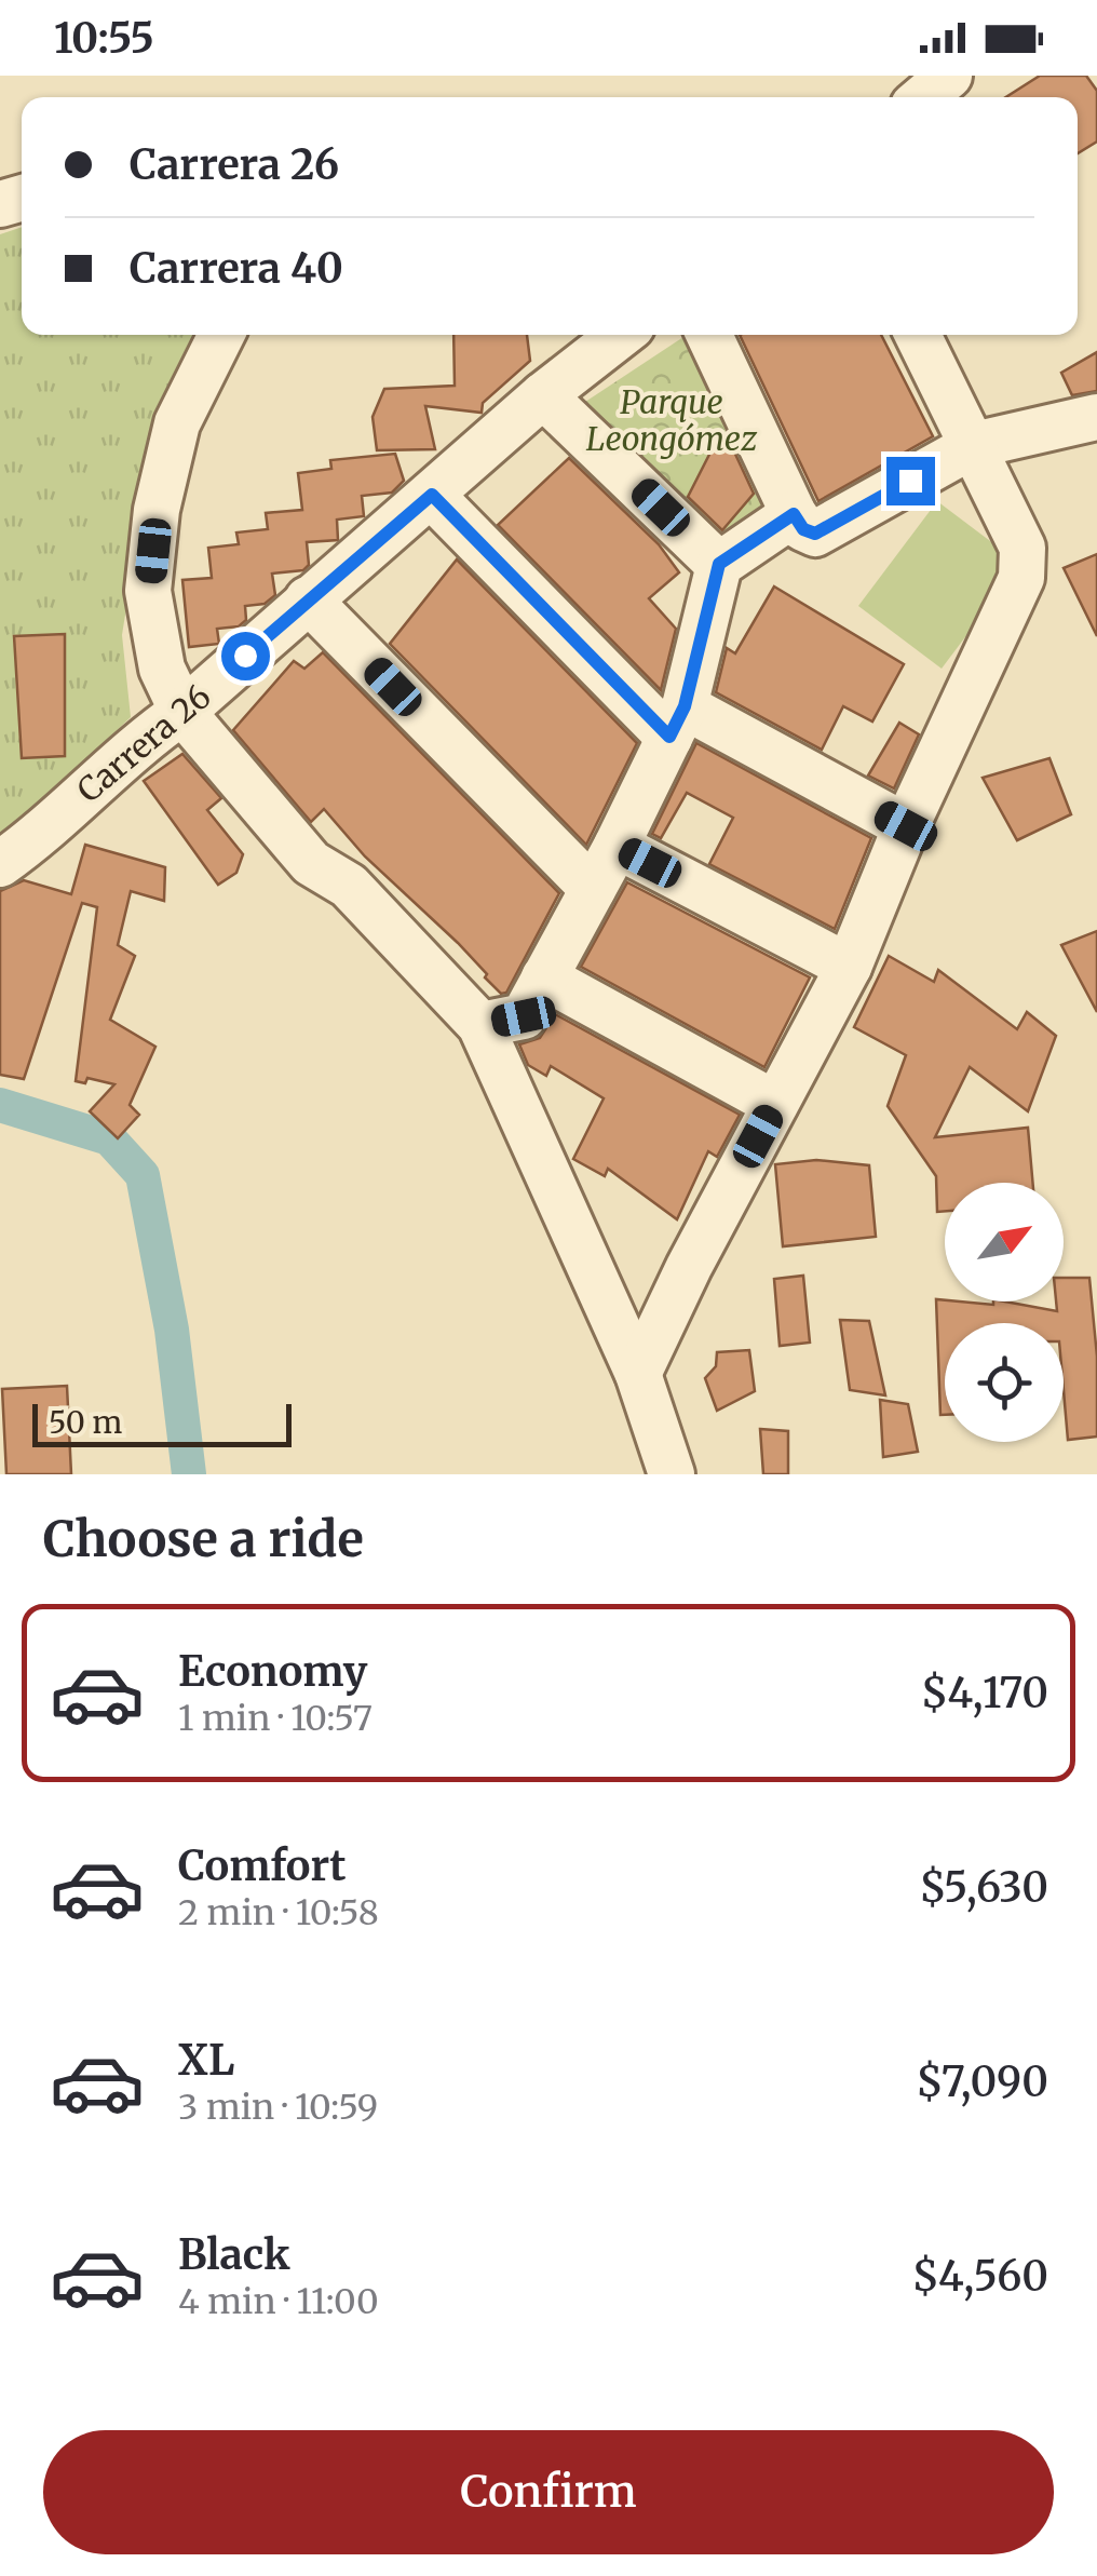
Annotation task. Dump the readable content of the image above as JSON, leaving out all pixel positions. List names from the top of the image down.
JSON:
{
  "streets": {
    "street": ["Carrera 26"]
  },
  "parks": ["Parque Leongómez"],
  "scale_bar": "50 m",
  "north": "top right",
  "page": {
    "status": "10:55",
    "banner": ["Carrera 26", "Carrera 40"],
    "scale": "50 m",
    "heading": "Choose a ride",
    "list": [
      {
        "name": "Economy",
        "note": "1 min · 10:57",
        "value": "$4,170"
      },
      {
        "name": "Comfort",
        "note": "2 min · 10:58",
        "value": "$5,630"
      },
      {
        "name": "XL",
        "note": "3 min · 10:59",
        "value": "$7,090"
      },
      {
        "name": "Black",
        "note": "4 min · 11:00",
        "value": "$4,560"
      }
    ],
    "buttons": "Confirm"
  }
}
